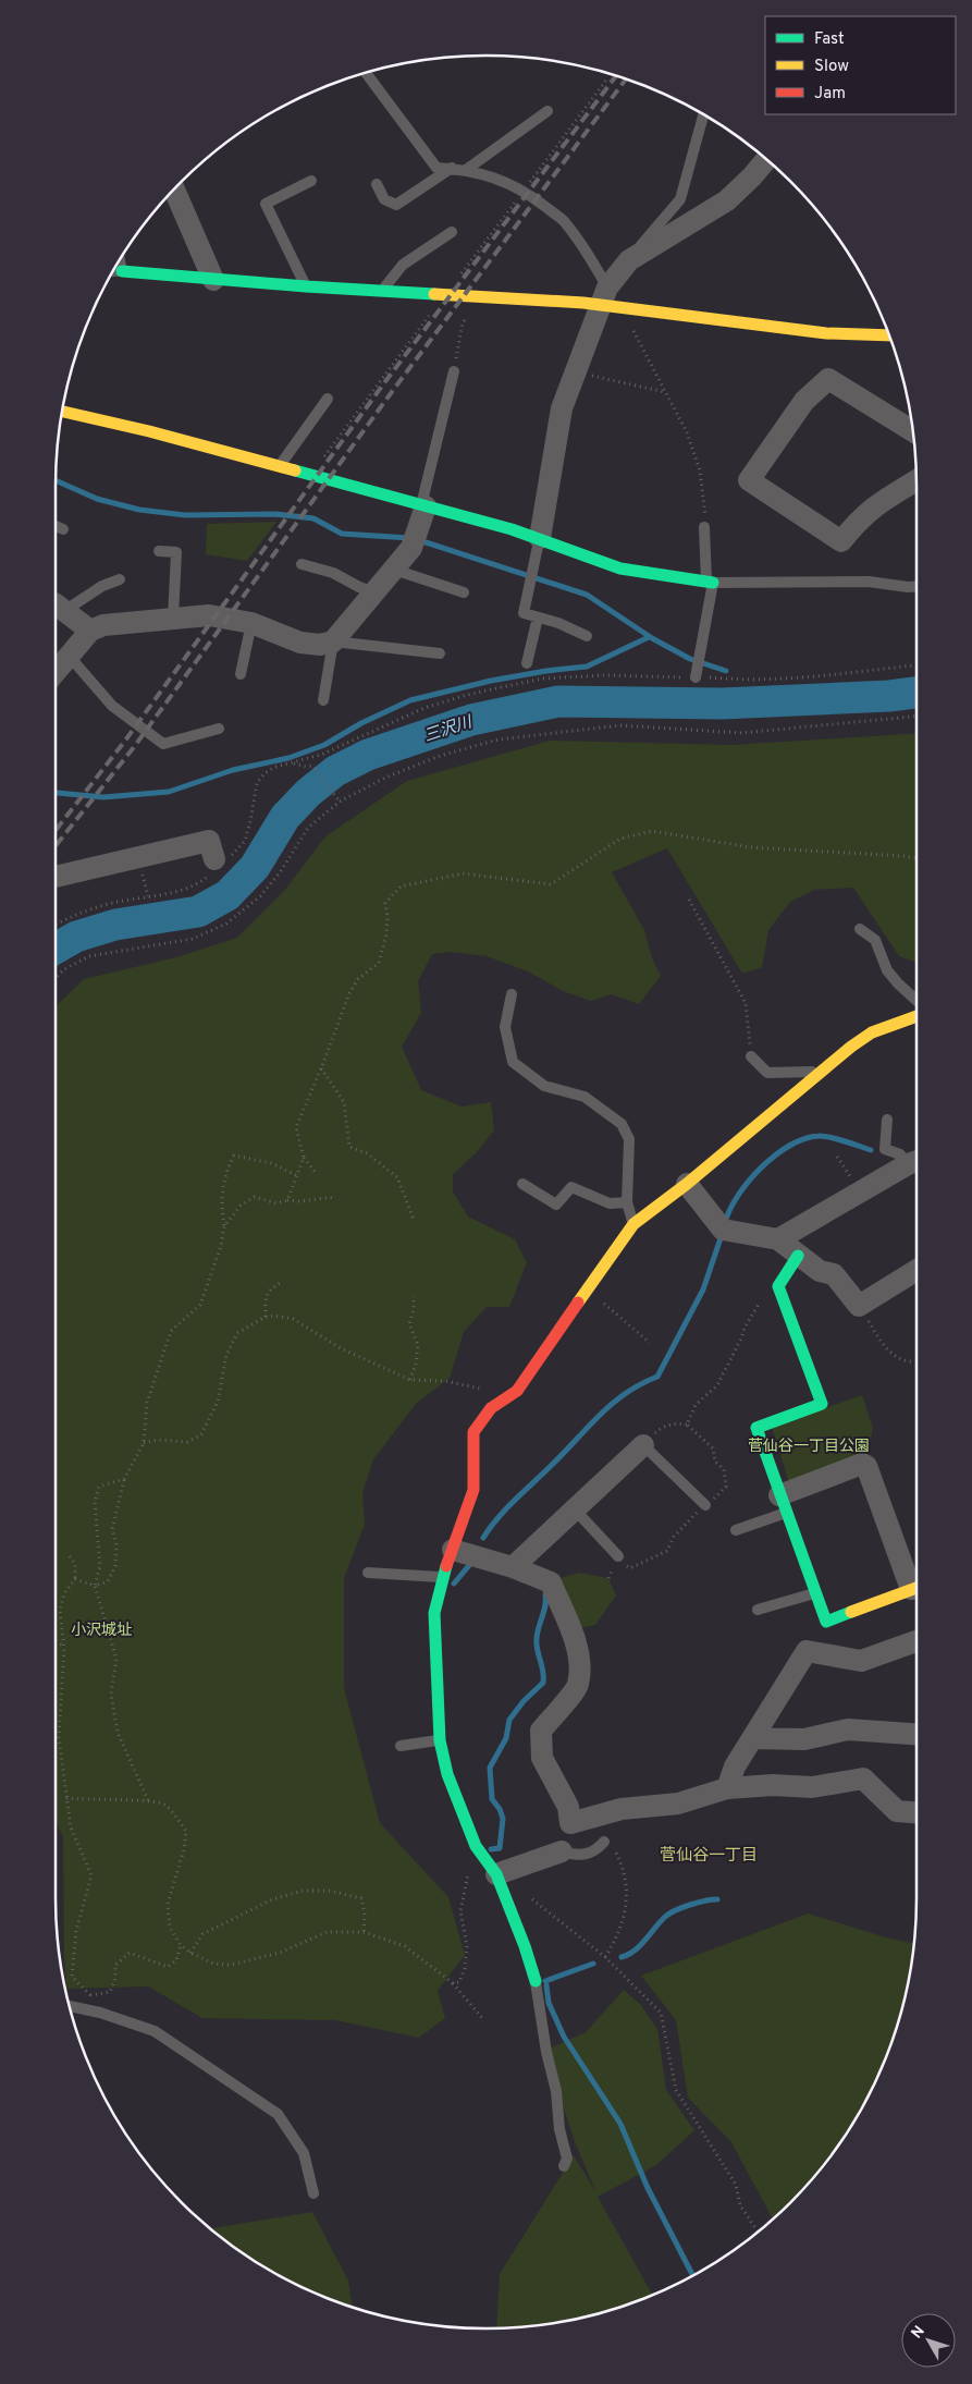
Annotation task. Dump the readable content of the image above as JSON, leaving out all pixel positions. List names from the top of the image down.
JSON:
{
  "districts": ["菅仙谷一丁目"],
  "water": ["三沢川"],
  "parks": ["菅仙谷一丁目公園", "小沢城址"],
  "legend": ["Fast", "Slow", "Jam"],
  "north": "top left"
}
